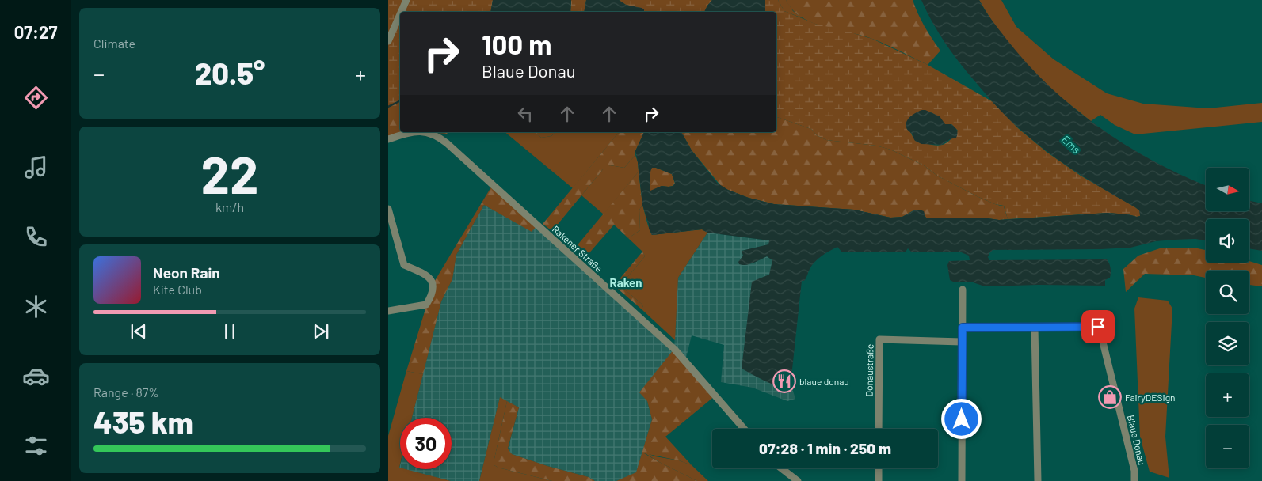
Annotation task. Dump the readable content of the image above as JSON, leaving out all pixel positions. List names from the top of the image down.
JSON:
{
  "streets": {
    "street": ["Rakener Straße", "Donaustraße", "Blaue Donau"]
  },
  "districts": ["Raken"],
  "water": ["Ems"],
  "places": {
    "restaurant": ["blaue donau"],
    "shop": ["FairyDESIgn"]
  },
  "north": "right",
  "page": {
    "tabs": "07:27",
    "tile": [
      "Climate",
      ["22", "km/h"],
      ["Range · 87%", "435 km"]
    ],
    "turn": ["100 m", "Blaue Donau"],
    "heat": ["−", "20.5°", "+"],
    "map_buttons": ["+", "−"],
    "song": ["Neon Rain", "Kite Club"],
    "limit": "30",
    "trip": "07:28 · 1 min · 250 m"
  }
}
